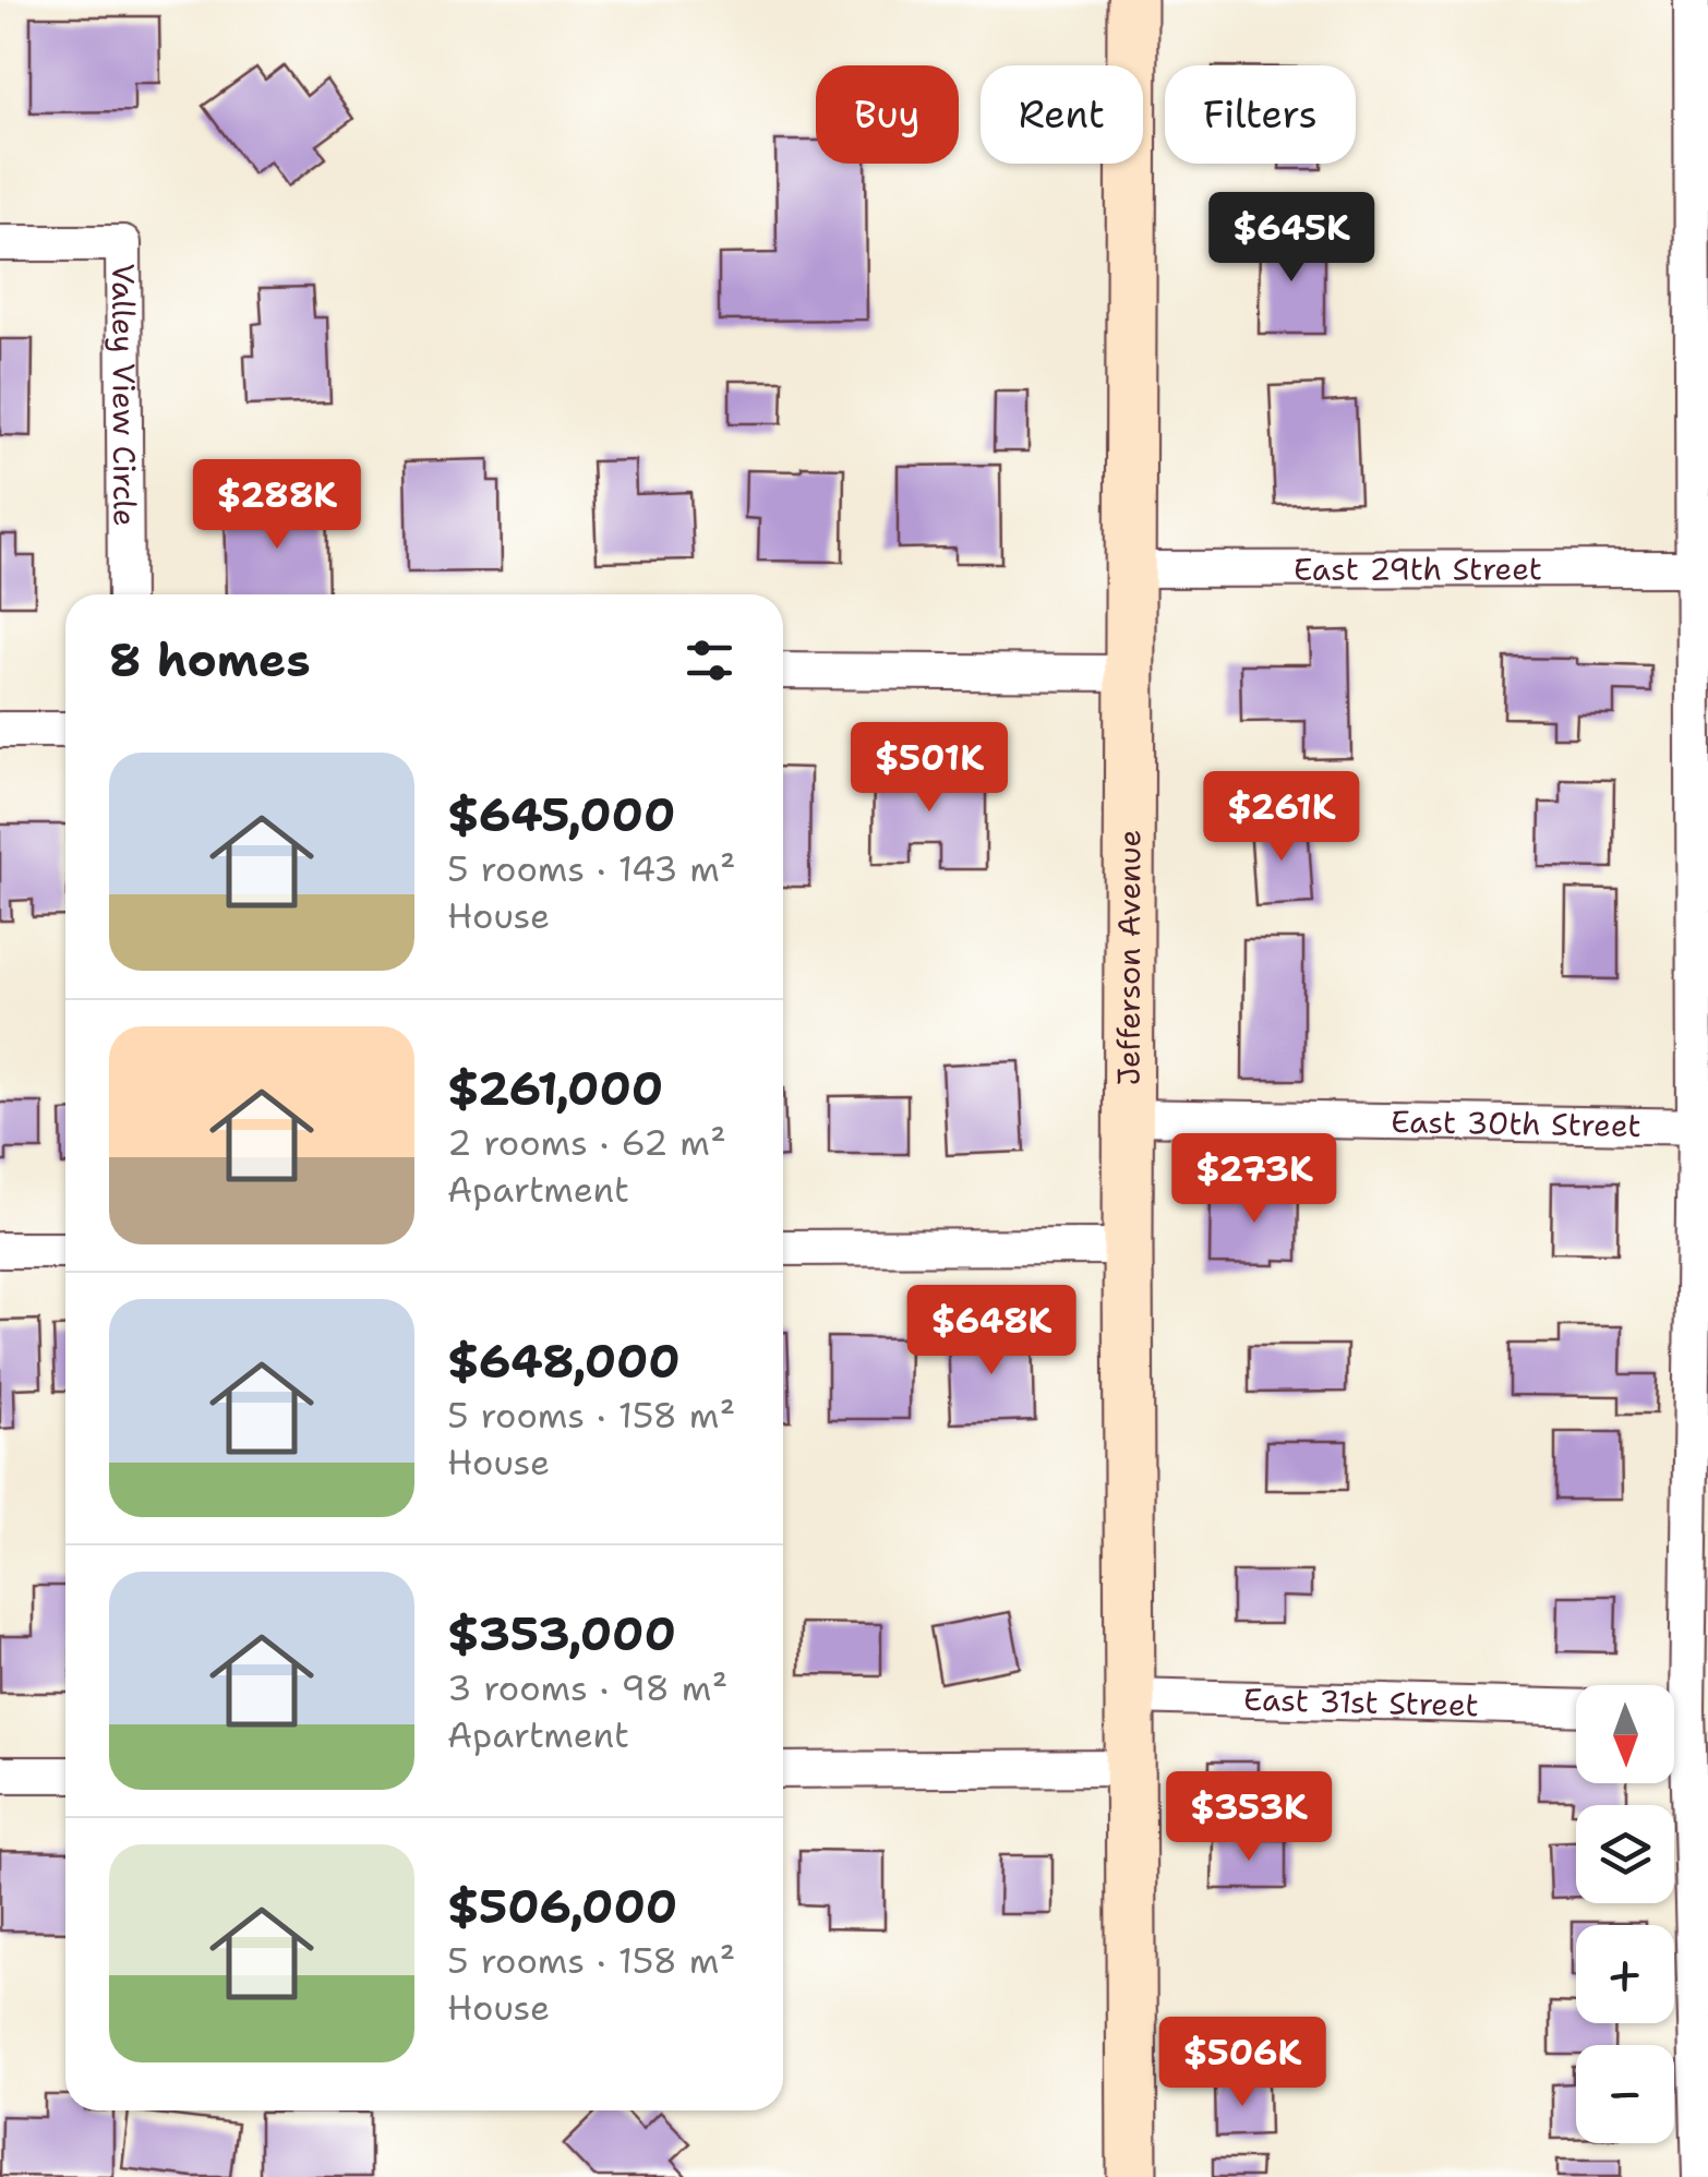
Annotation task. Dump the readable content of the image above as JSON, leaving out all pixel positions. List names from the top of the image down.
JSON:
{
  "streets": {
    "main road": ["Jefferson Avenue"],
    "street": [
      "Valley View Circle",
      "East 29th Street",
      "East 30th Street",
      "East 31st Street"
    ]
  },
  "crossings": [
    ["East 29th Street", "Jefferson Avenue"],
    ["Jefferson Avenue", "East 30th Street"],
    ["Jefferson Avenue", "East 31st Street"]
  ],
  "north": "bottom",
  "page": {
    "chip": ["Buy", "Rent", "Filters"],
    "price": [
      "$645K",
      "$288K",
      "$501K",
      "$261K",
      "$273K",
      "$648K",
      "$353K",
      "$506K"
    ],
    "heading": "8 homes",
    "list": [
      {
        "name": "$645,000",
        "note": "5 rooms · 143 m² · House"
      },
      {
        "name": "$261,000",
        "note": "2 rooms · 62 m² · Apartment"
      },
      {
        "name": "$648,000",
        "note": "5 rooms · 158 m² · House"
      },
      {
        "name": "$353,000",
        "note": "3 rooms · 98 m² · Apartment"
      },
      {
        "name": "$506,000",
        "note": "5 rooms · 158 m² · House"
      }
    ],
    "map_buttons": ["+", "−"]
  }
}
